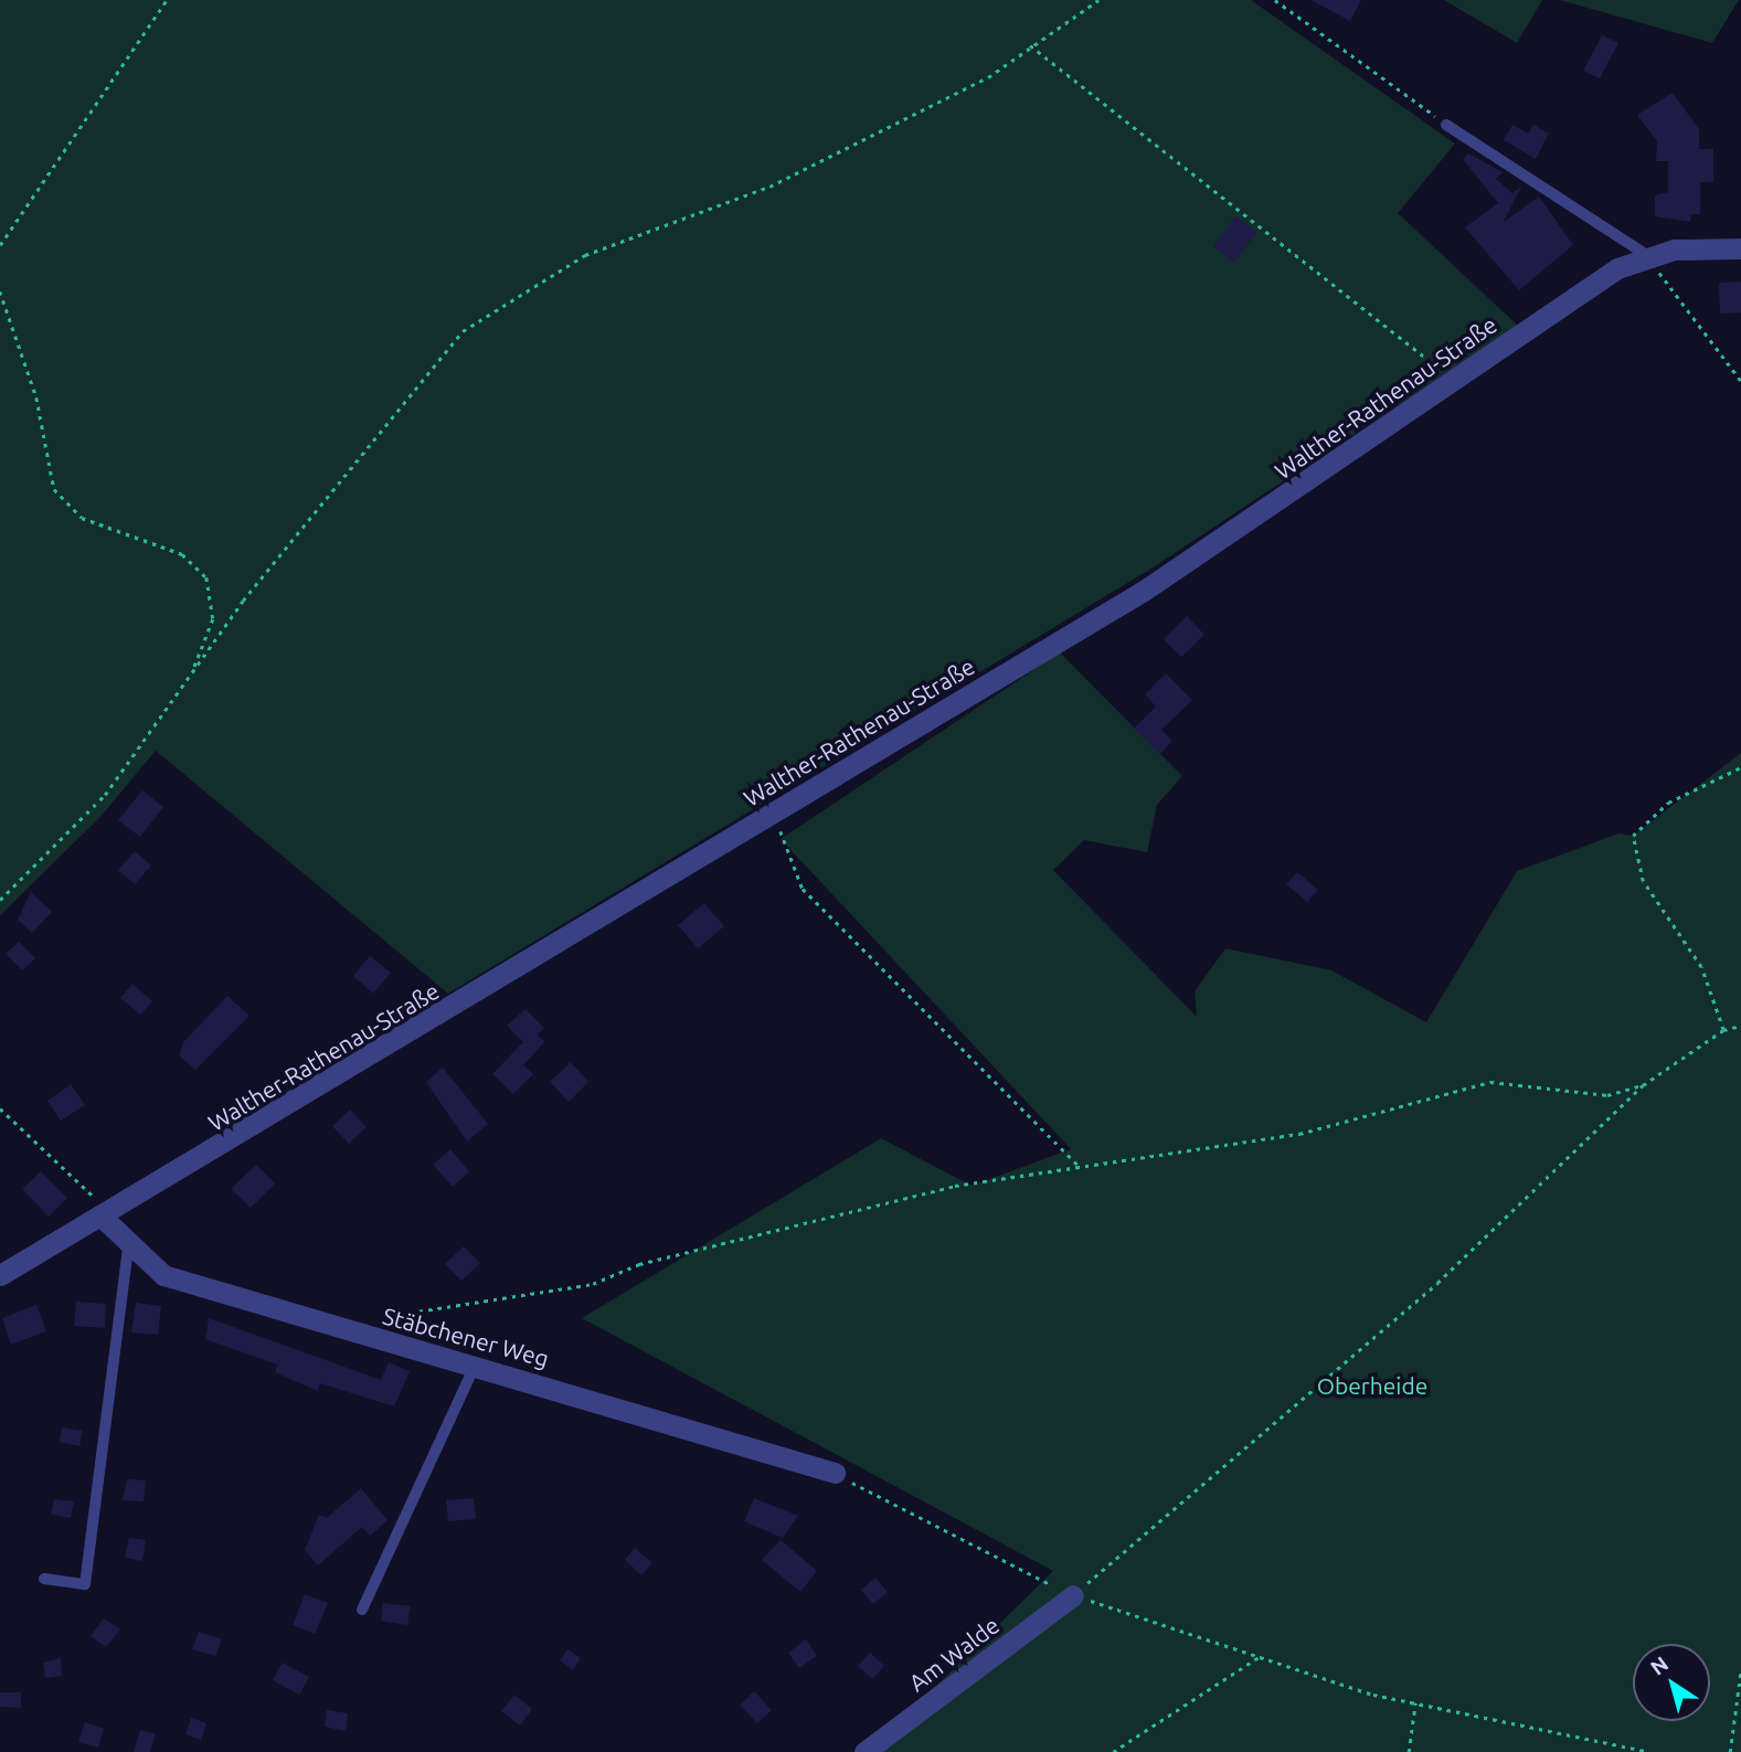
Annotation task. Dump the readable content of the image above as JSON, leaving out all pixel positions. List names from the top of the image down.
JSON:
{
  "streets": {
    "street": ["Walther-Rathenau-Straße", "Stäbchener Weg", "Am Walde"]
  },
  "crossings": [
    ["Walther-Rathenau-Straße", "Stäbchener Weg"]
  ],
  "parks": ["Oberheide"],
  "north": "top left"
}
